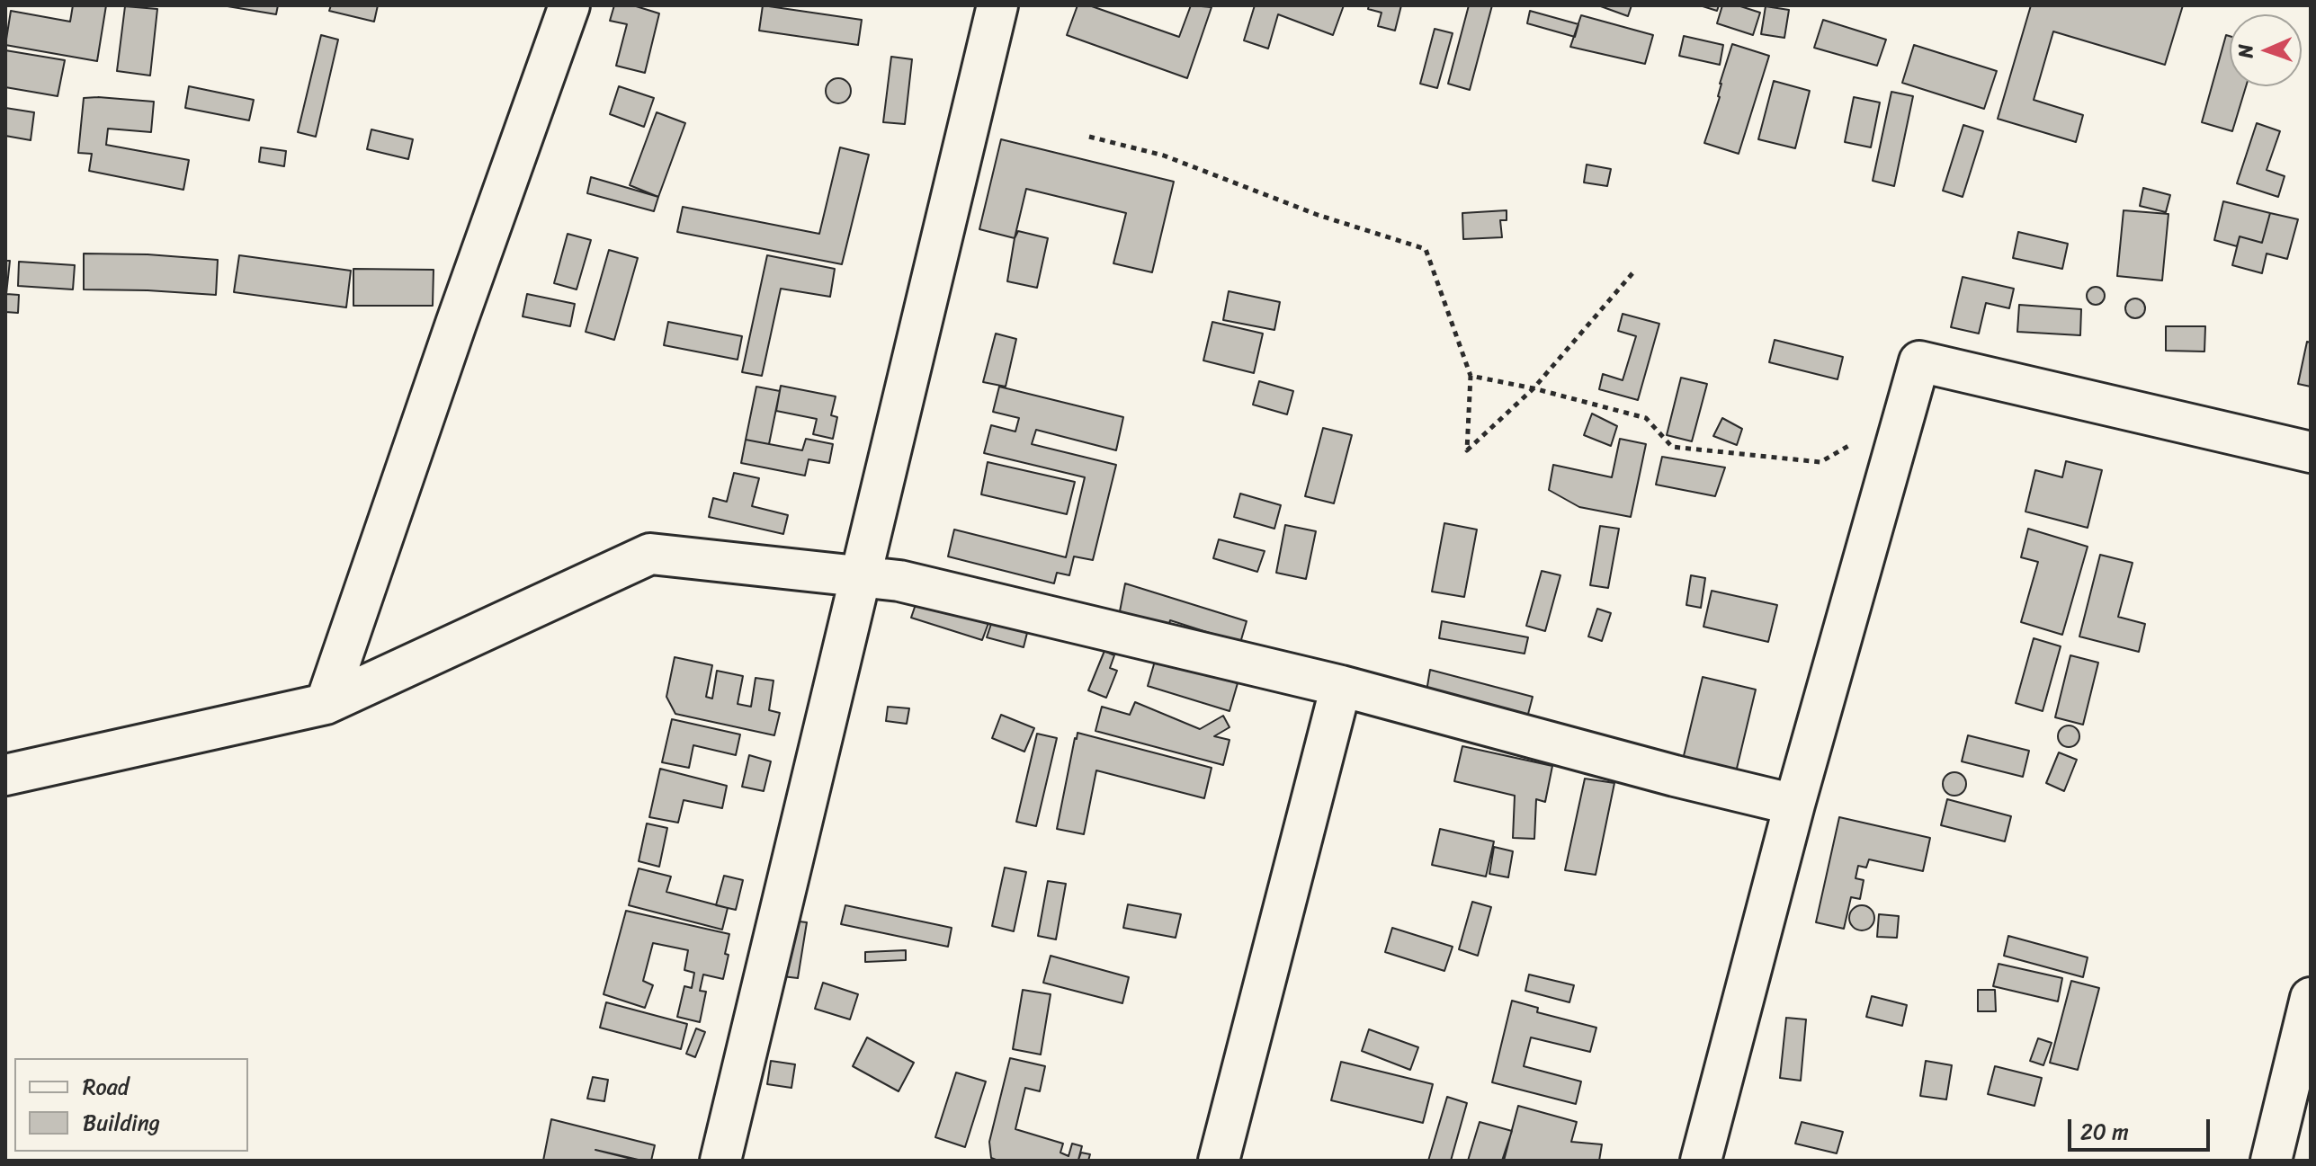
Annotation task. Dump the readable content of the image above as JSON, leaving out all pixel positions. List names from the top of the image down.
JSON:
{
  "legend": ["Road", "Building"],
  "scale_bar": "20 m",
  "north": "left"
}
